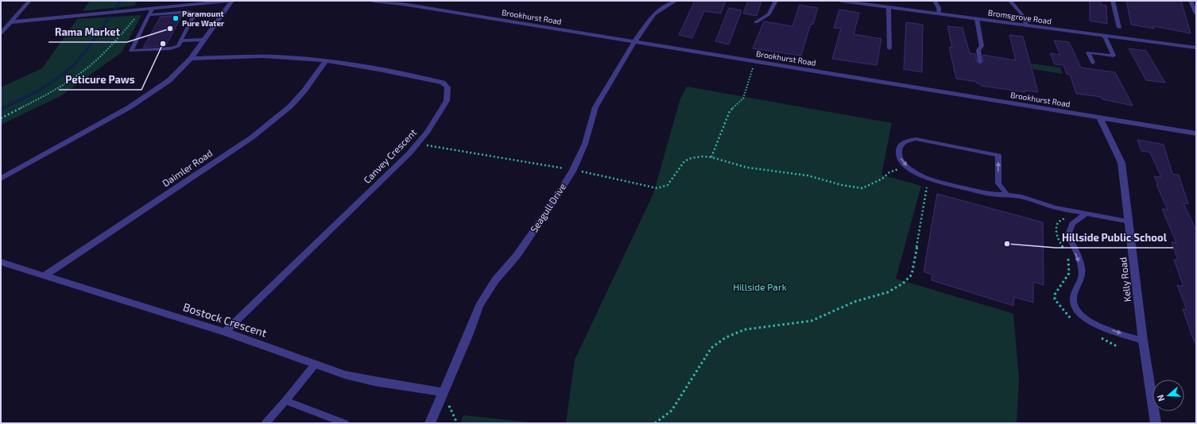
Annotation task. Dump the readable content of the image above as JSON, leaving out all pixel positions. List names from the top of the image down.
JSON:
{
  "streets": {
    "street": [
      "Brookhurst Road",
      "Bromsgrove Road",
      "Canvey Crescent",
      "Daimler Road",
      "Seagull Drive",
      "Kelly Road",
      "Bostock Crescent"
    ]
  },
  "crossings": [
    ["Brookhurst Road", "Seagull Drive"],
    ["Brookhurst Road", "Kelly Road"],
    ["Canvey Crescent", "Daimler Road"],
    ["Canvey Crescent", "Bostock Crescent"],
    ["Daimler Road", "Bostock Crescent"],
    ["Seagull Drive", "Bostock Crescent"]
  ],
  "parks": ["Hillside Park"],
  "places": [
    "Paramount Pure Water",
    "Rama Market",
    "Peticure Paws",
    "Hillside Public School"
  ],
  "north": "left"
}
